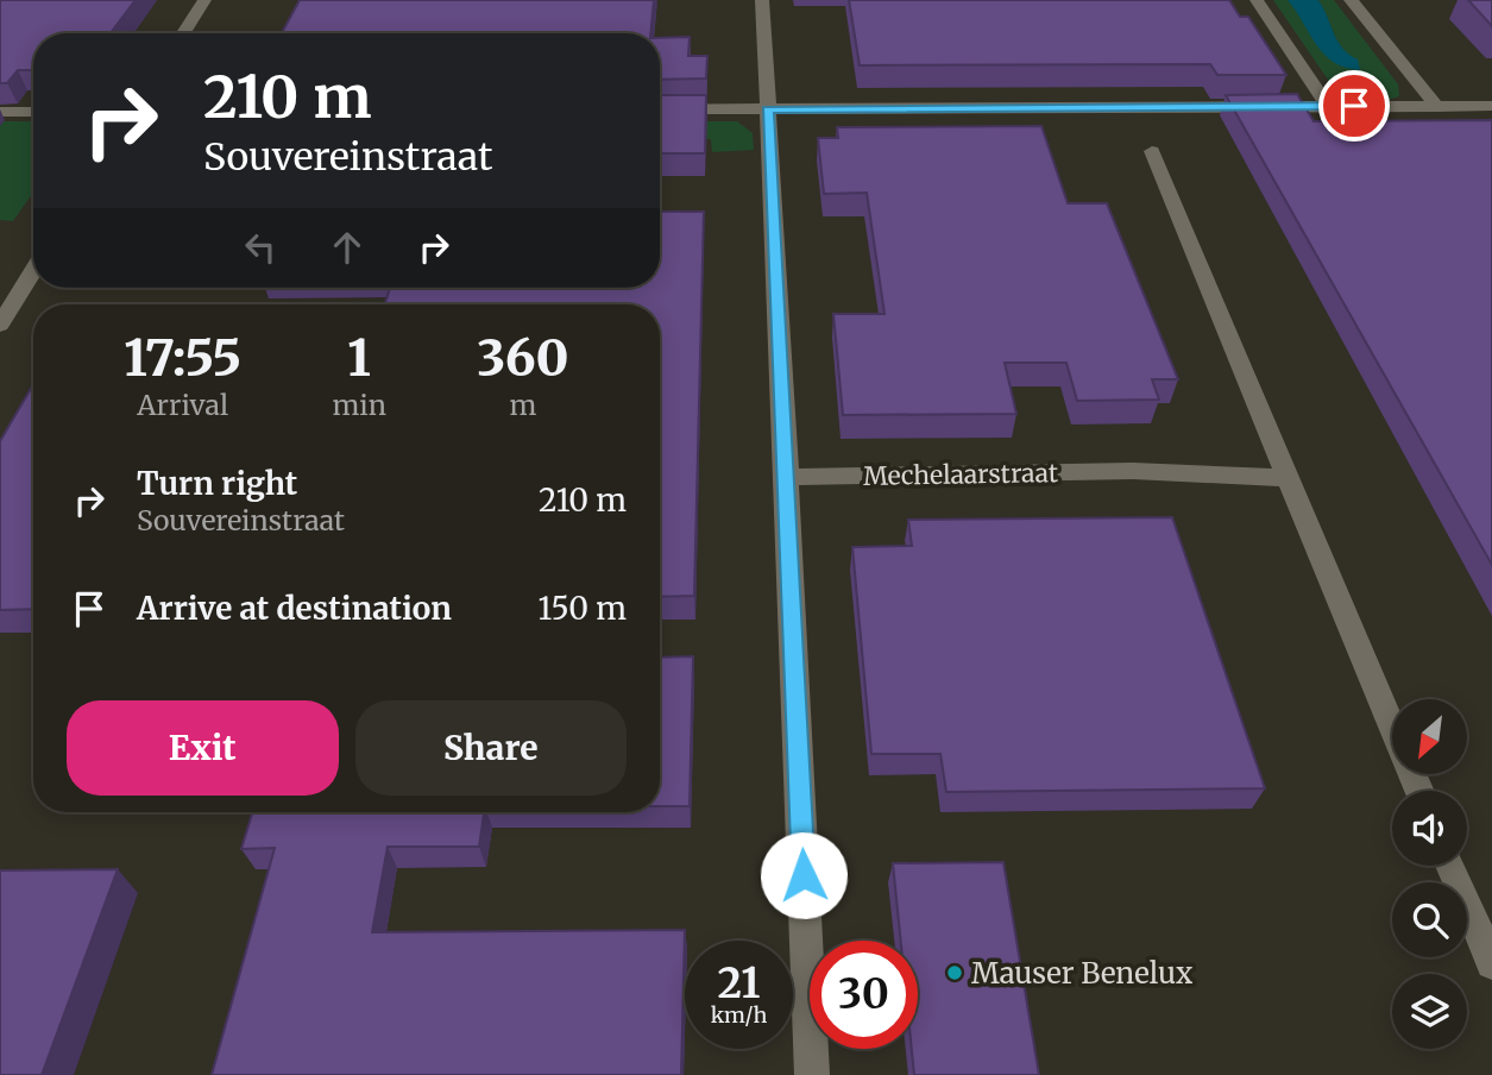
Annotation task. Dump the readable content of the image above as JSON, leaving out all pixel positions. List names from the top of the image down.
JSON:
{
  "streets": {
    "street": ["Mechelaarstraat"]
  },
  "places": ["Mauser Benelux"],
  "north": "bottom left",
  "page": {
    "turn": ["210 m", "Souvereinstraat"],
    "eta": [
      "17:55",
      "Arrival",
      "1",
      "min",
      "360",
      "m"
    ],
    "list": [
      {
        "name": "Turn right",
        "note": "Souvereinstraat",
        "value": "210 m"
      },
      {
        "name": "Arrive at destination",
        "value": "150 m"
      }
    ],
    "buttons": ["Exit", "Share"],
    "speed": "21 km/h",
    "limit": "30"
  }
}
